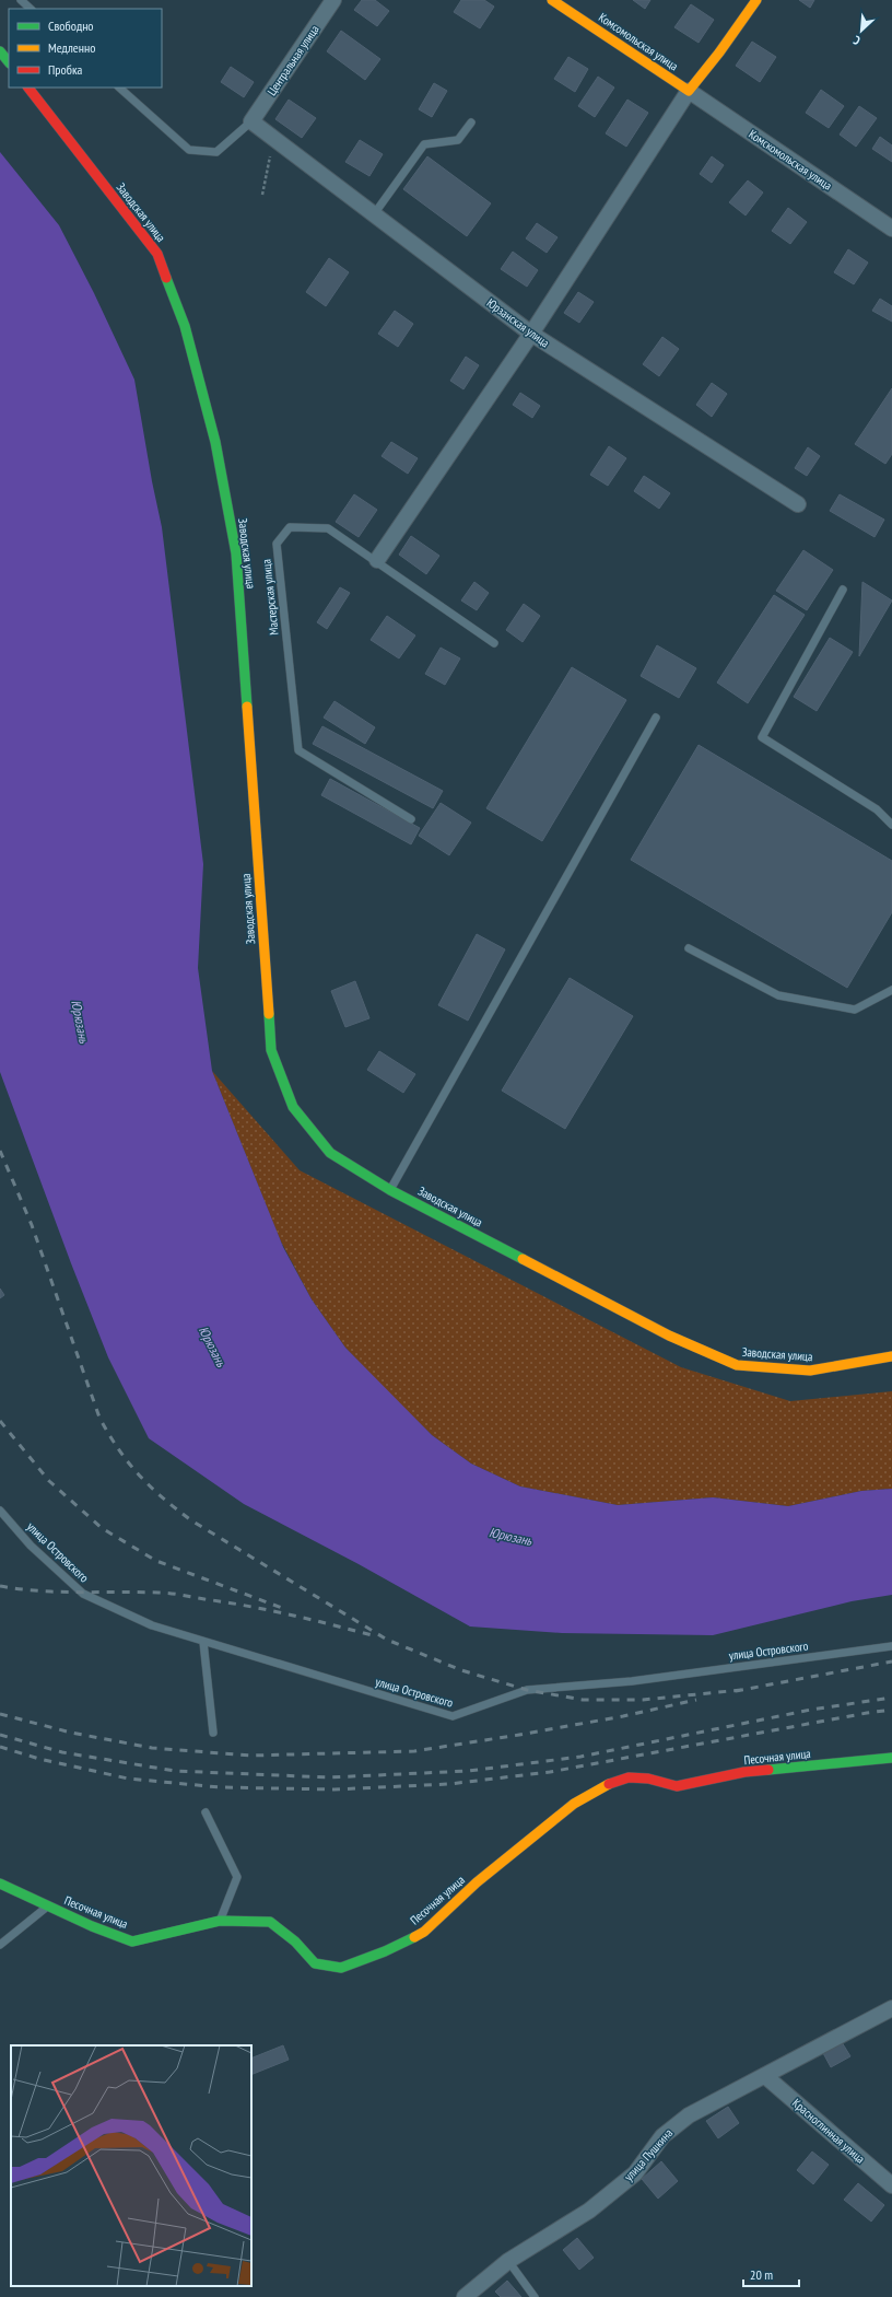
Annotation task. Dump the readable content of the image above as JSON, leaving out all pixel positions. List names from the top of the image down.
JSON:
{
  "streets": {
    "street": [
      "Комсомольская улица",
      "Центральная улица",
      "Комскомольская улица",
      "Заводская улица",
      "Юрзанская улица",
      "Песочная улица",
      "Красноглинная улица",
      "улица Пушкина"
    ],
    "lane": ["Мастерская улица", "улица Островского"]
  },
  "crossings": [
    ["Комсомольская улица", "Комскомольская улица"],
    ["Центральная улица", "Юрзанская улица"],
    ["Красноглинная улица", "улица Пушкина"]
  ],
  "water": ["Юрюзань"],
  "legend": ["Свободно", "Медленно", "Пробка"],
  "scale_bar": "20 m",
  "north": "bottom left"
}
